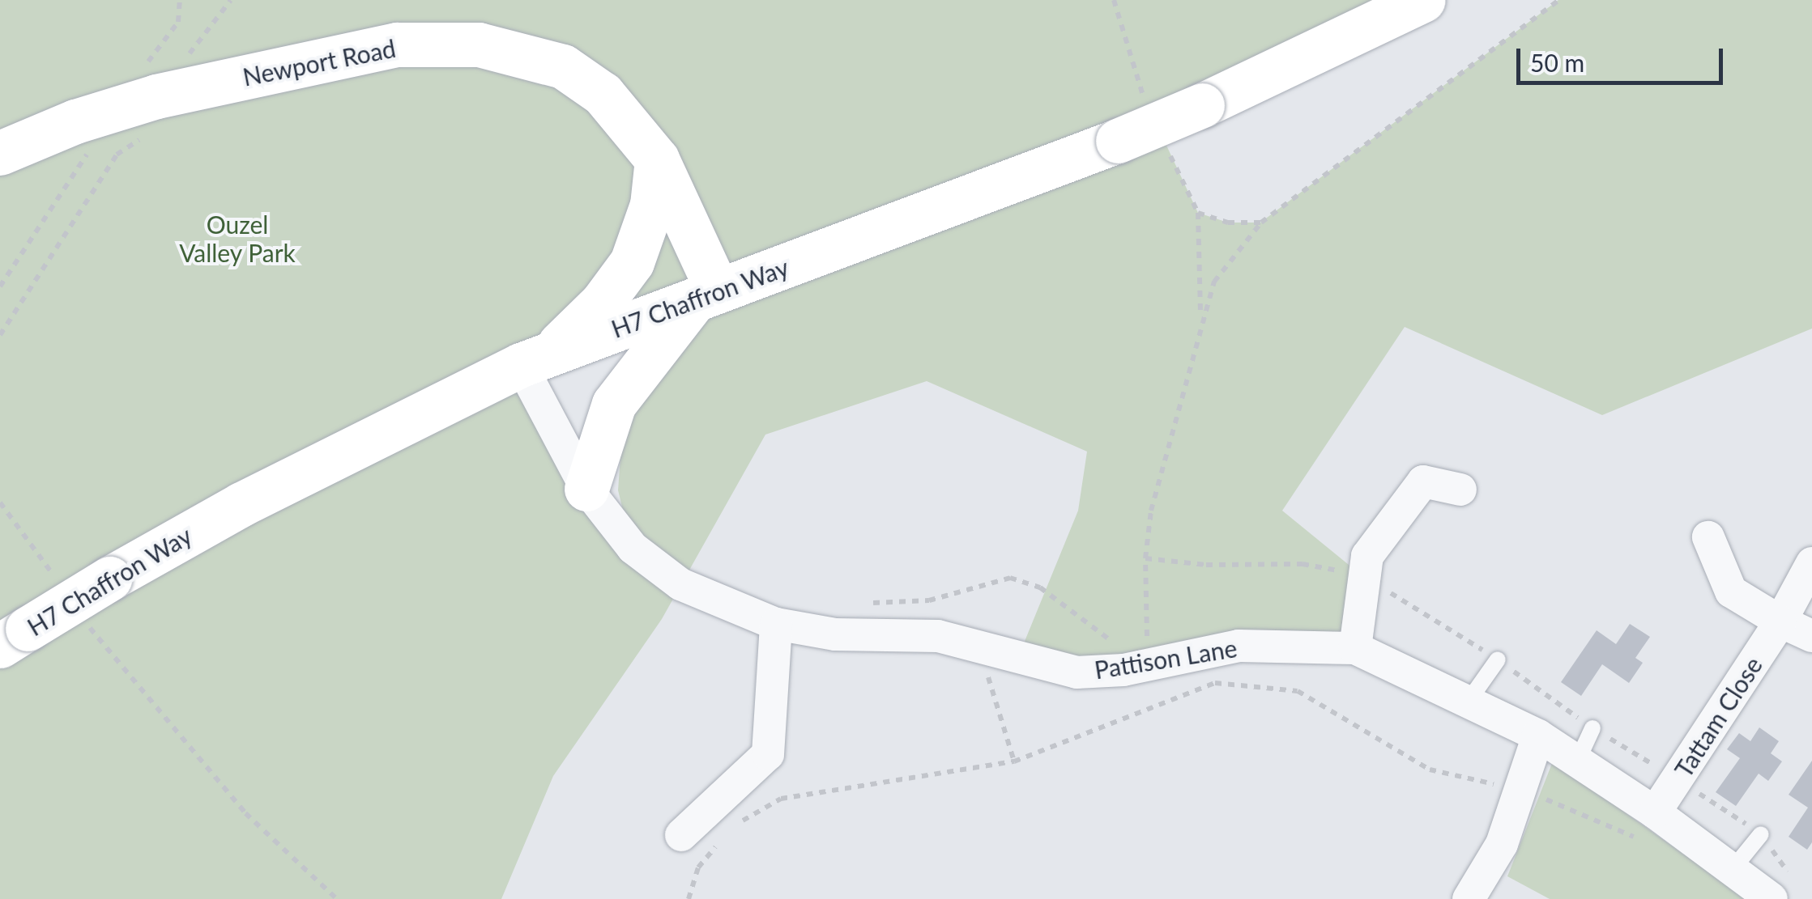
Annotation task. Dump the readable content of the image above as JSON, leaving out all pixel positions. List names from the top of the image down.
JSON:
{
  "streets": {
    "street": [
      "Newport Road",
      "H7 Chaffron Way",
      "Pattison Lane",
      "Tattam Close"
    ]
  },
  "crossings": [
    ["Newport Road", "H7 Chaffron Way"],
    ["H7 Chaffron Way", "Pattison Lane"],
    ["Pattison Lane", "Tattam Close"]
  ],
  "parks": ["Ouzel Valley Park"],
  "scale_bar": "50 m"
}
